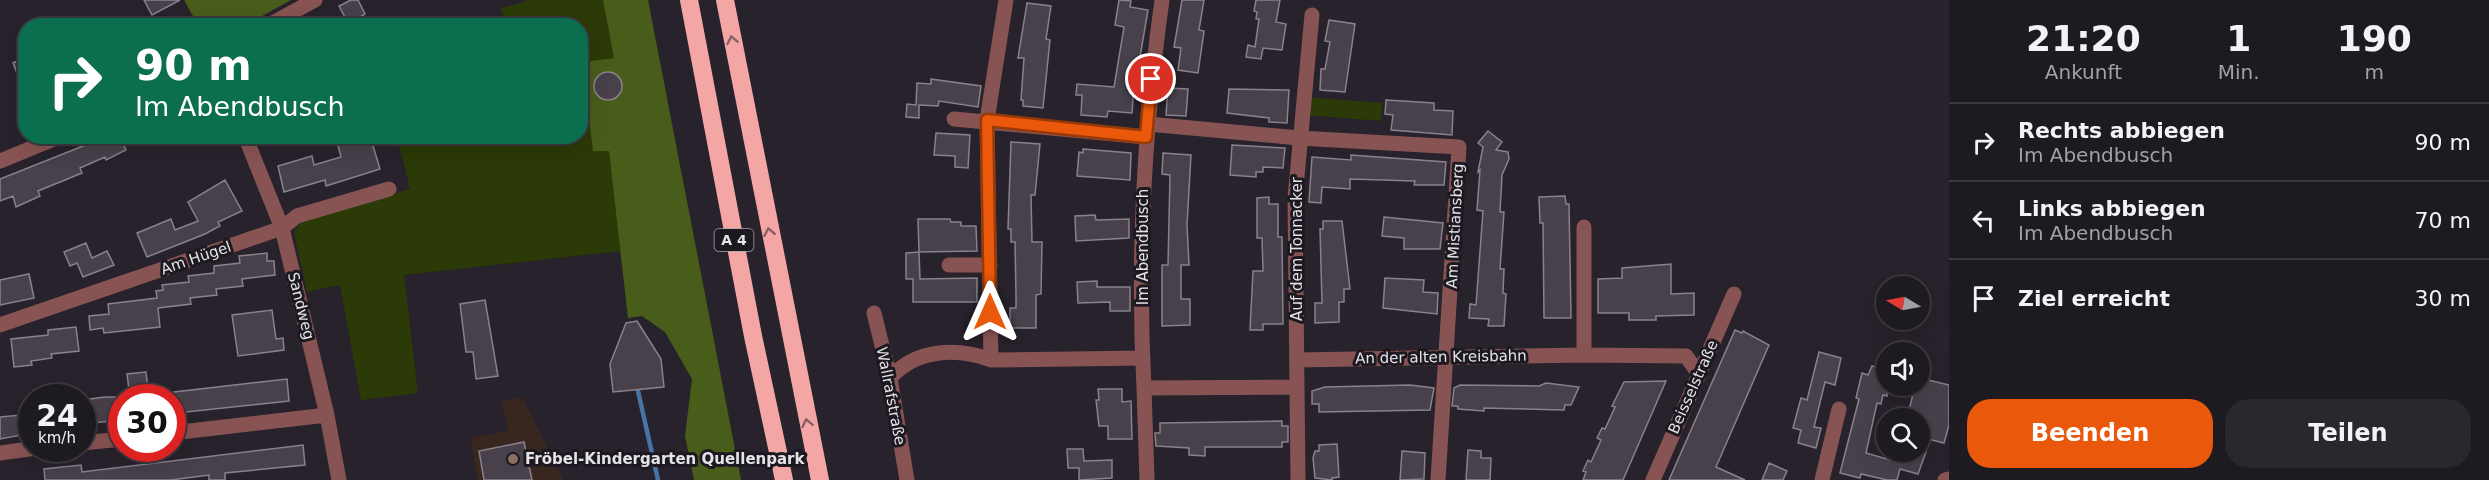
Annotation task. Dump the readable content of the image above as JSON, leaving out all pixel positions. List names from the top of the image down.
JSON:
{
  "streets": {
    "highway": ["A 4"],
    "street": [
      "Am Mistiansberg",
      "Im Abendbusch",
      "Auf dem Tonnacker",
      "Am Hügel",
      "Sandweg",
      "An der alten Kreisbahn",
      "Beisselstraße",
      "Wallrafstraße"
    ]
  },
  "crossings": [
    ["Am Mistiansberg", "Auf dem Tonnacker"],
    ["Am Mistiansberg", "An der alten Kreisbahn"],
    ["Auf dem Tonnacker", "An der alten Kreisbahn"],
    ["Am Hügel", "Sandweg"],
    ["An der alten Kreisbahn", "Beisselstraße"]
  ],
  "places": ["Fröbel-Kindergarten Quellenpark"],
  "north": "left",
  "page": {
    "eta": [
      "21:20",
      "Ankunft",
      "1",
      "Min.",
      "190",
      "m"
    ],
    "turn": ["90 m", "Im Abendbusch"],
    "list": [
      {
        "name": "Rechts abbiegen",
        "note": "Im Abendbusch",
        "value": "90 m"
      },
      {
        "name": "Links abbiegen",
        "note": "Im Abendbusch",
        "value": "70 m"
      },
      {
        "name": "Ziel erreicht",
        "value": "30 m"
      }
    ],
    "speed": "24 km/h",
    "limit": "30",
    "buttons": ["Beenden", "Teilen"]
  }
}
